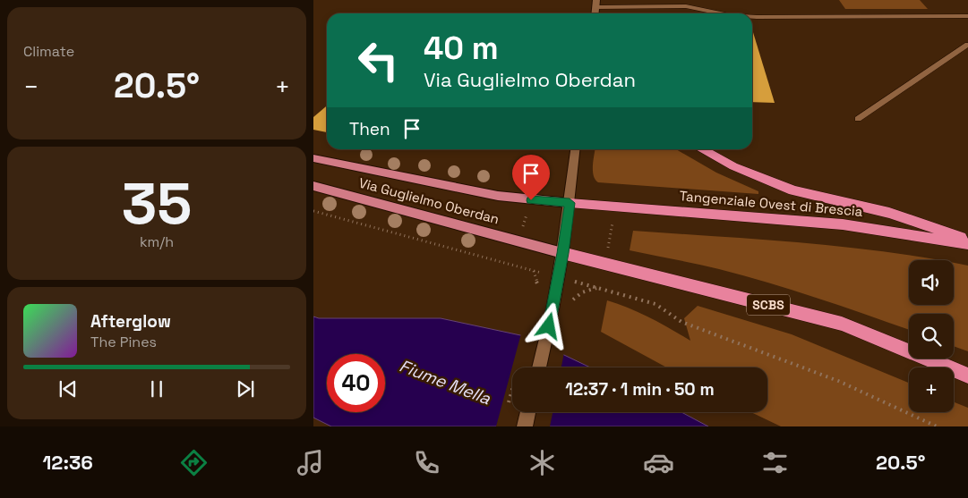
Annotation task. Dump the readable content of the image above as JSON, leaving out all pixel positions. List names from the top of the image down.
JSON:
{
  "streets": {
    "highway": ["Tangenziale Ovest di Brescia", "SCBS"],
    "main road": ["Via Guglielmo Oberdan"]
  },
  "crossings": [
    ["Via Guglielmo Oberdan", "Tangenziale Ovest di Brescia"],
    ["Via Guglielmo Oberdan", "SCBS"]
  ],
  "water": ["Fiume Mella"],
  "page": {
    "tile": [
      "Climate",
      ["35", "km/h"]
    ],
    "turn": ["40 m", "Via Guglielmo Oberdan"],
    "heat": ["−", "20.5°", "+"],
    "then": "Then",
    "map_buttons": "+",
    "song": ["Afterglow", "The Pines"],
    "limit": "40",
    "trip": "12:37 · 1 min · 50 m",
    "tabs": ["12:36", "20.5°"]
  }
}
